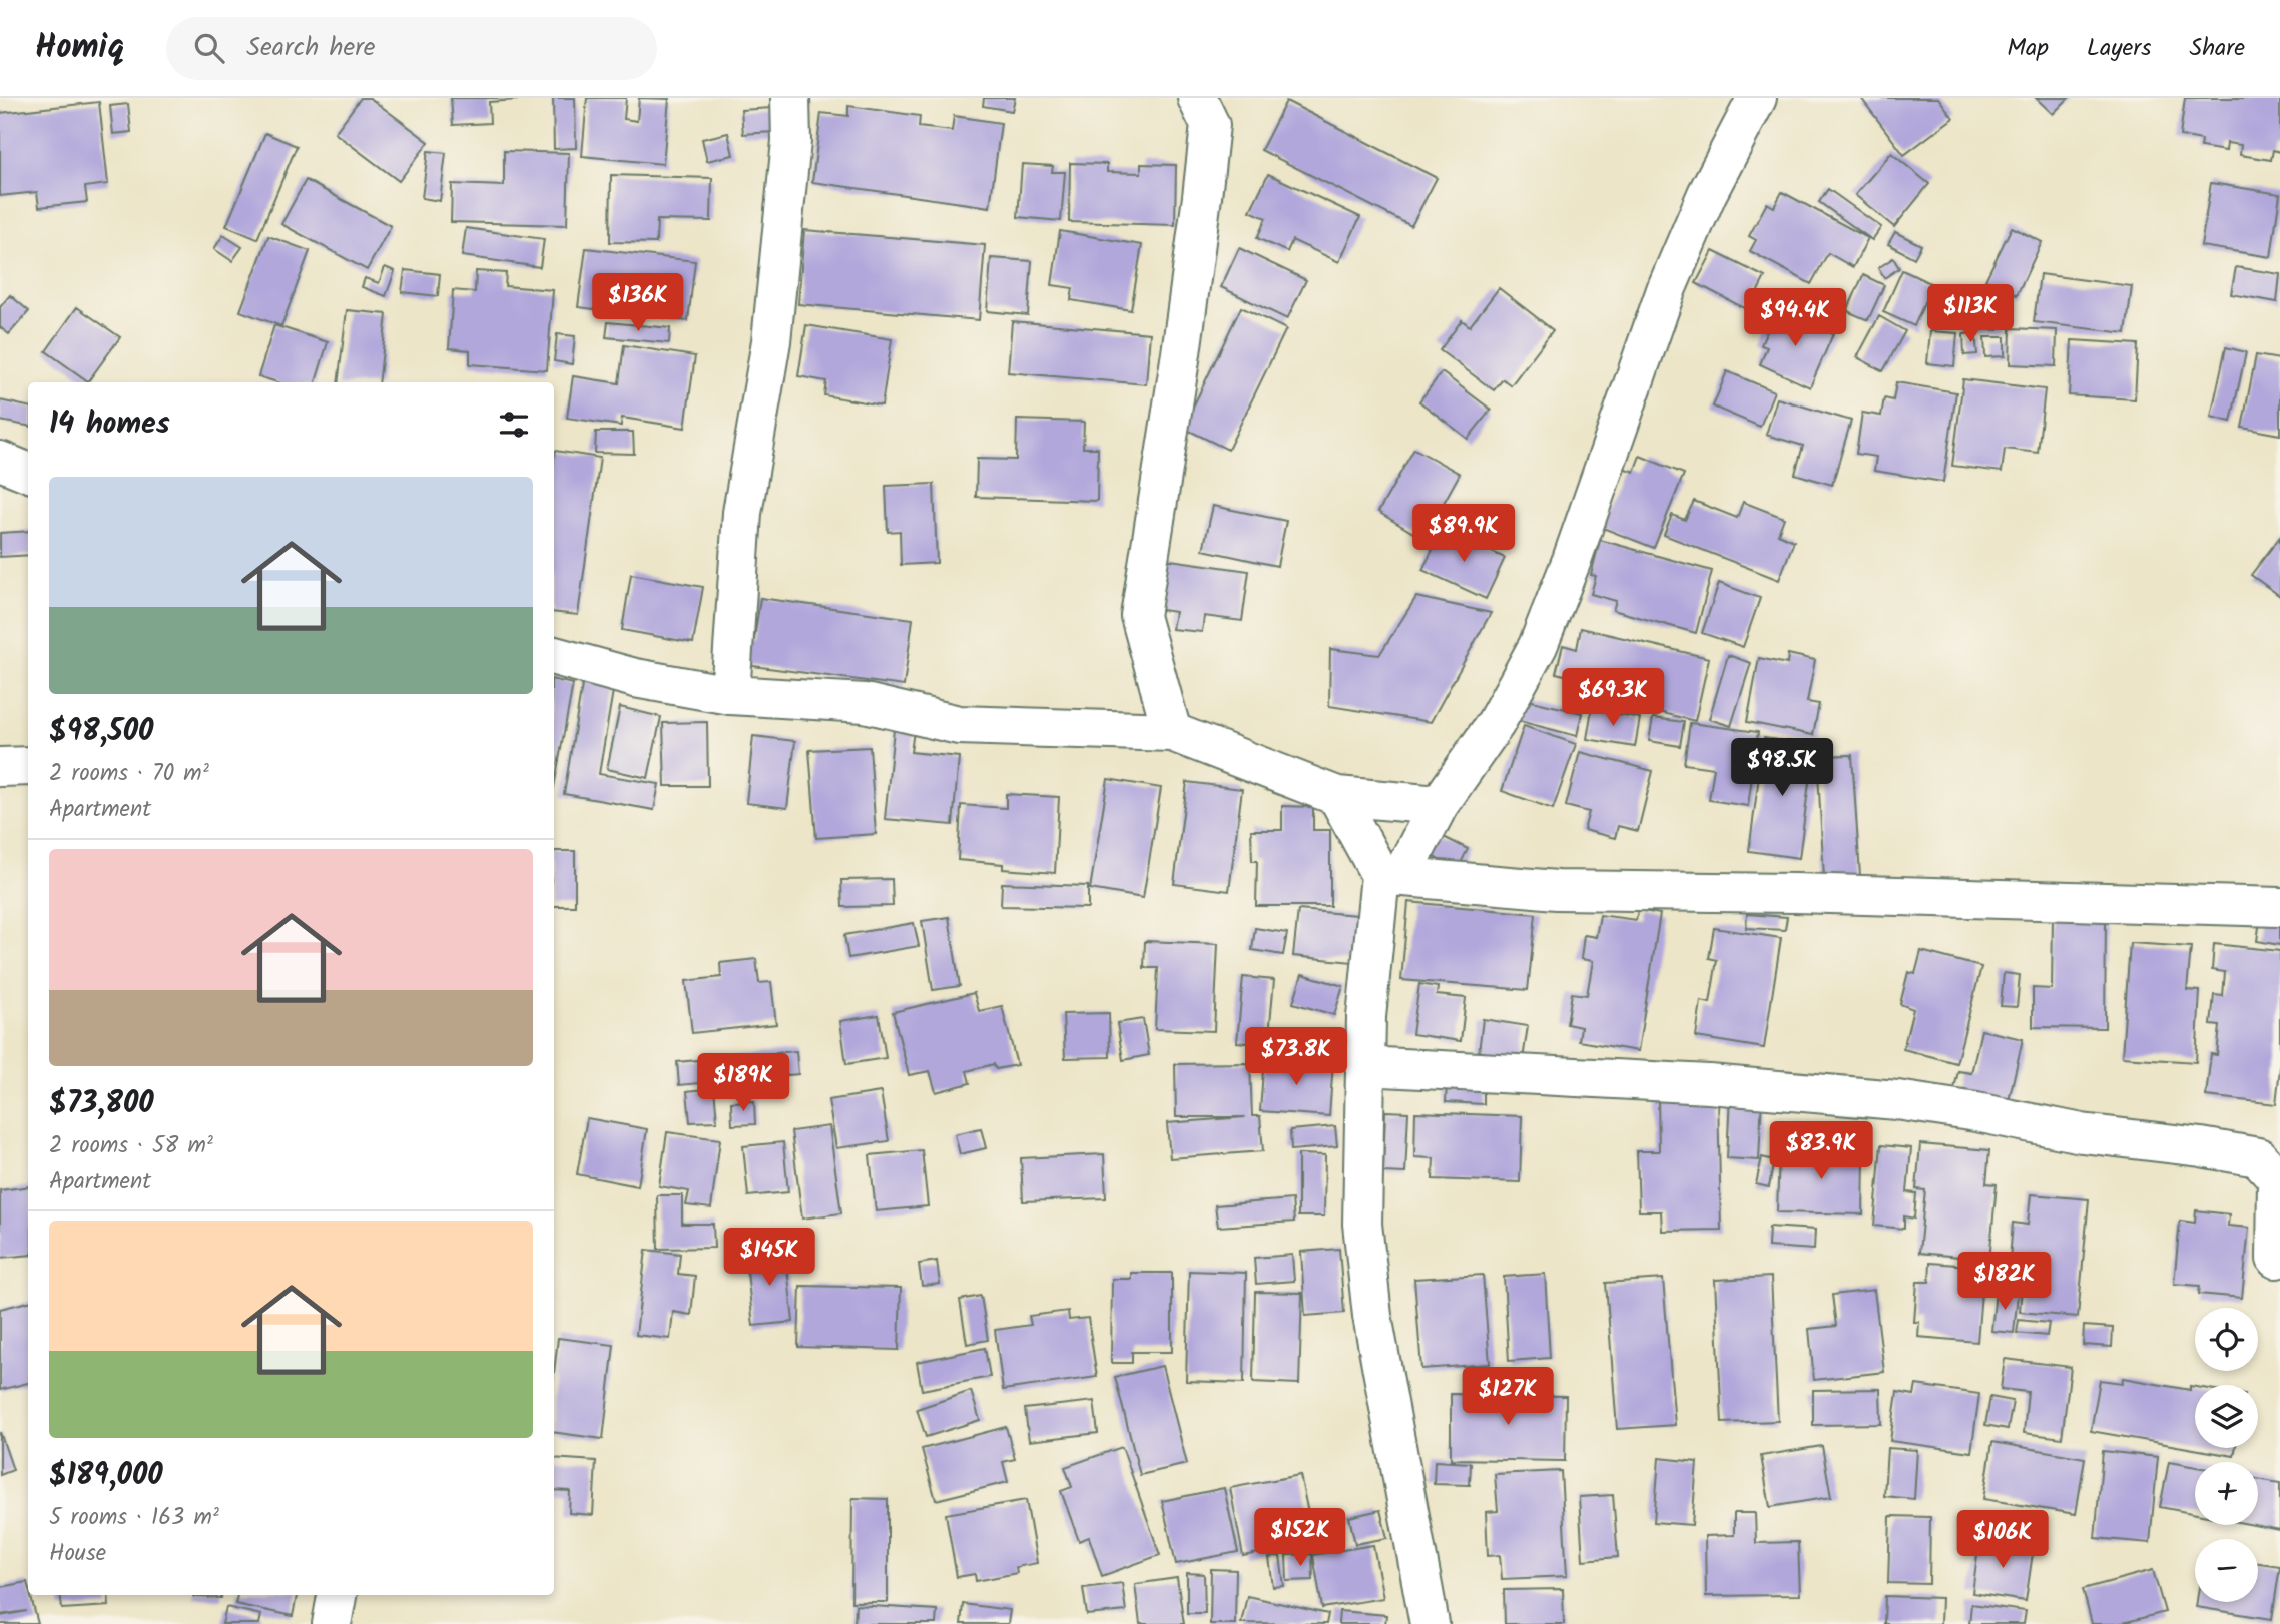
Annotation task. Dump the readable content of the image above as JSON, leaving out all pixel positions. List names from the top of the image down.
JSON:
{
  "page": {
    "header": "Homiq",
    "search": "Search here",
    "nav": ["Map", "Layers", "Share"],
    "price": [
      "$136K",
      "$113K",
      "$94.4K",
      "$89.9K",
      "$69.3K",
      "$98.5K",
      "$73.8K",
      "$189K",
      "$83.9K",
      "$145K",
      "$182K",
      "$127K",
      "$152K",
      "$106K"
    ],
    "heading": "14 homes",
    "list": [
      {
        "name": "$98,500",
        "note": "2 rooms · 70 m² · Apartment"
      },
      {
        "name": "$73,800",
        "note": "2 rooms · 58 m² · Apartment"
      },
      {
        "name": "$189,000",
        "note": "5 rooms · 163 m² · House"
      }
    ],
    "map_buttons": ["+", "−"]
  }
}
